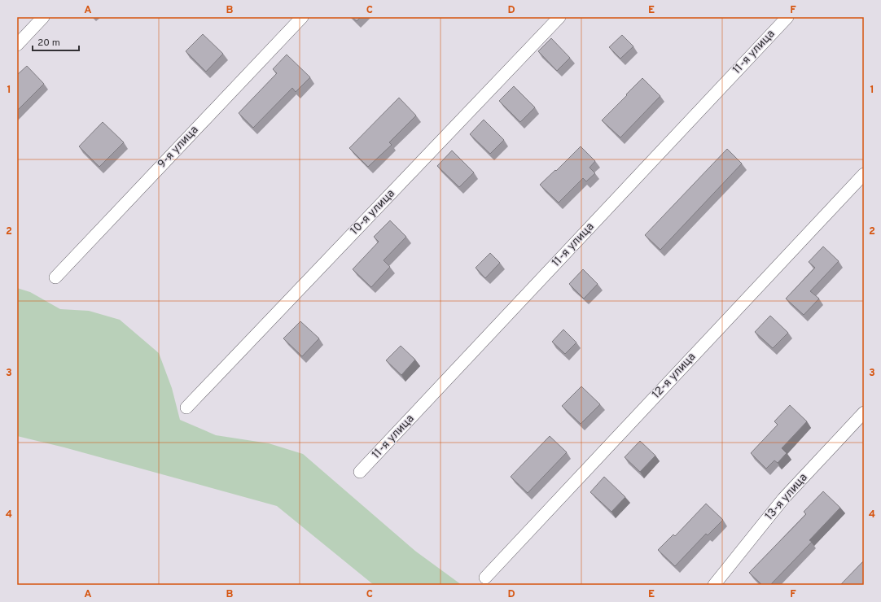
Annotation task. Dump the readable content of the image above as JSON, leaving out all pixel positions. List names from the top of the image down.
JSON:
{
  "streets": {
    "street": [
      "11-я улица",
      "9-я улица",
      "10-я улица",
      "12-я улица",
      "13-я улица"
    ]
  },
  "scale_bar": "20 m",
  "grid": {
    "columns": [
      "A",
      "B",
      "C",
      "D",
      "E",
      "F"
    ],
    "rows": [
      "1",
      "2",
      "3",
      "4"
    ]
  }
}
